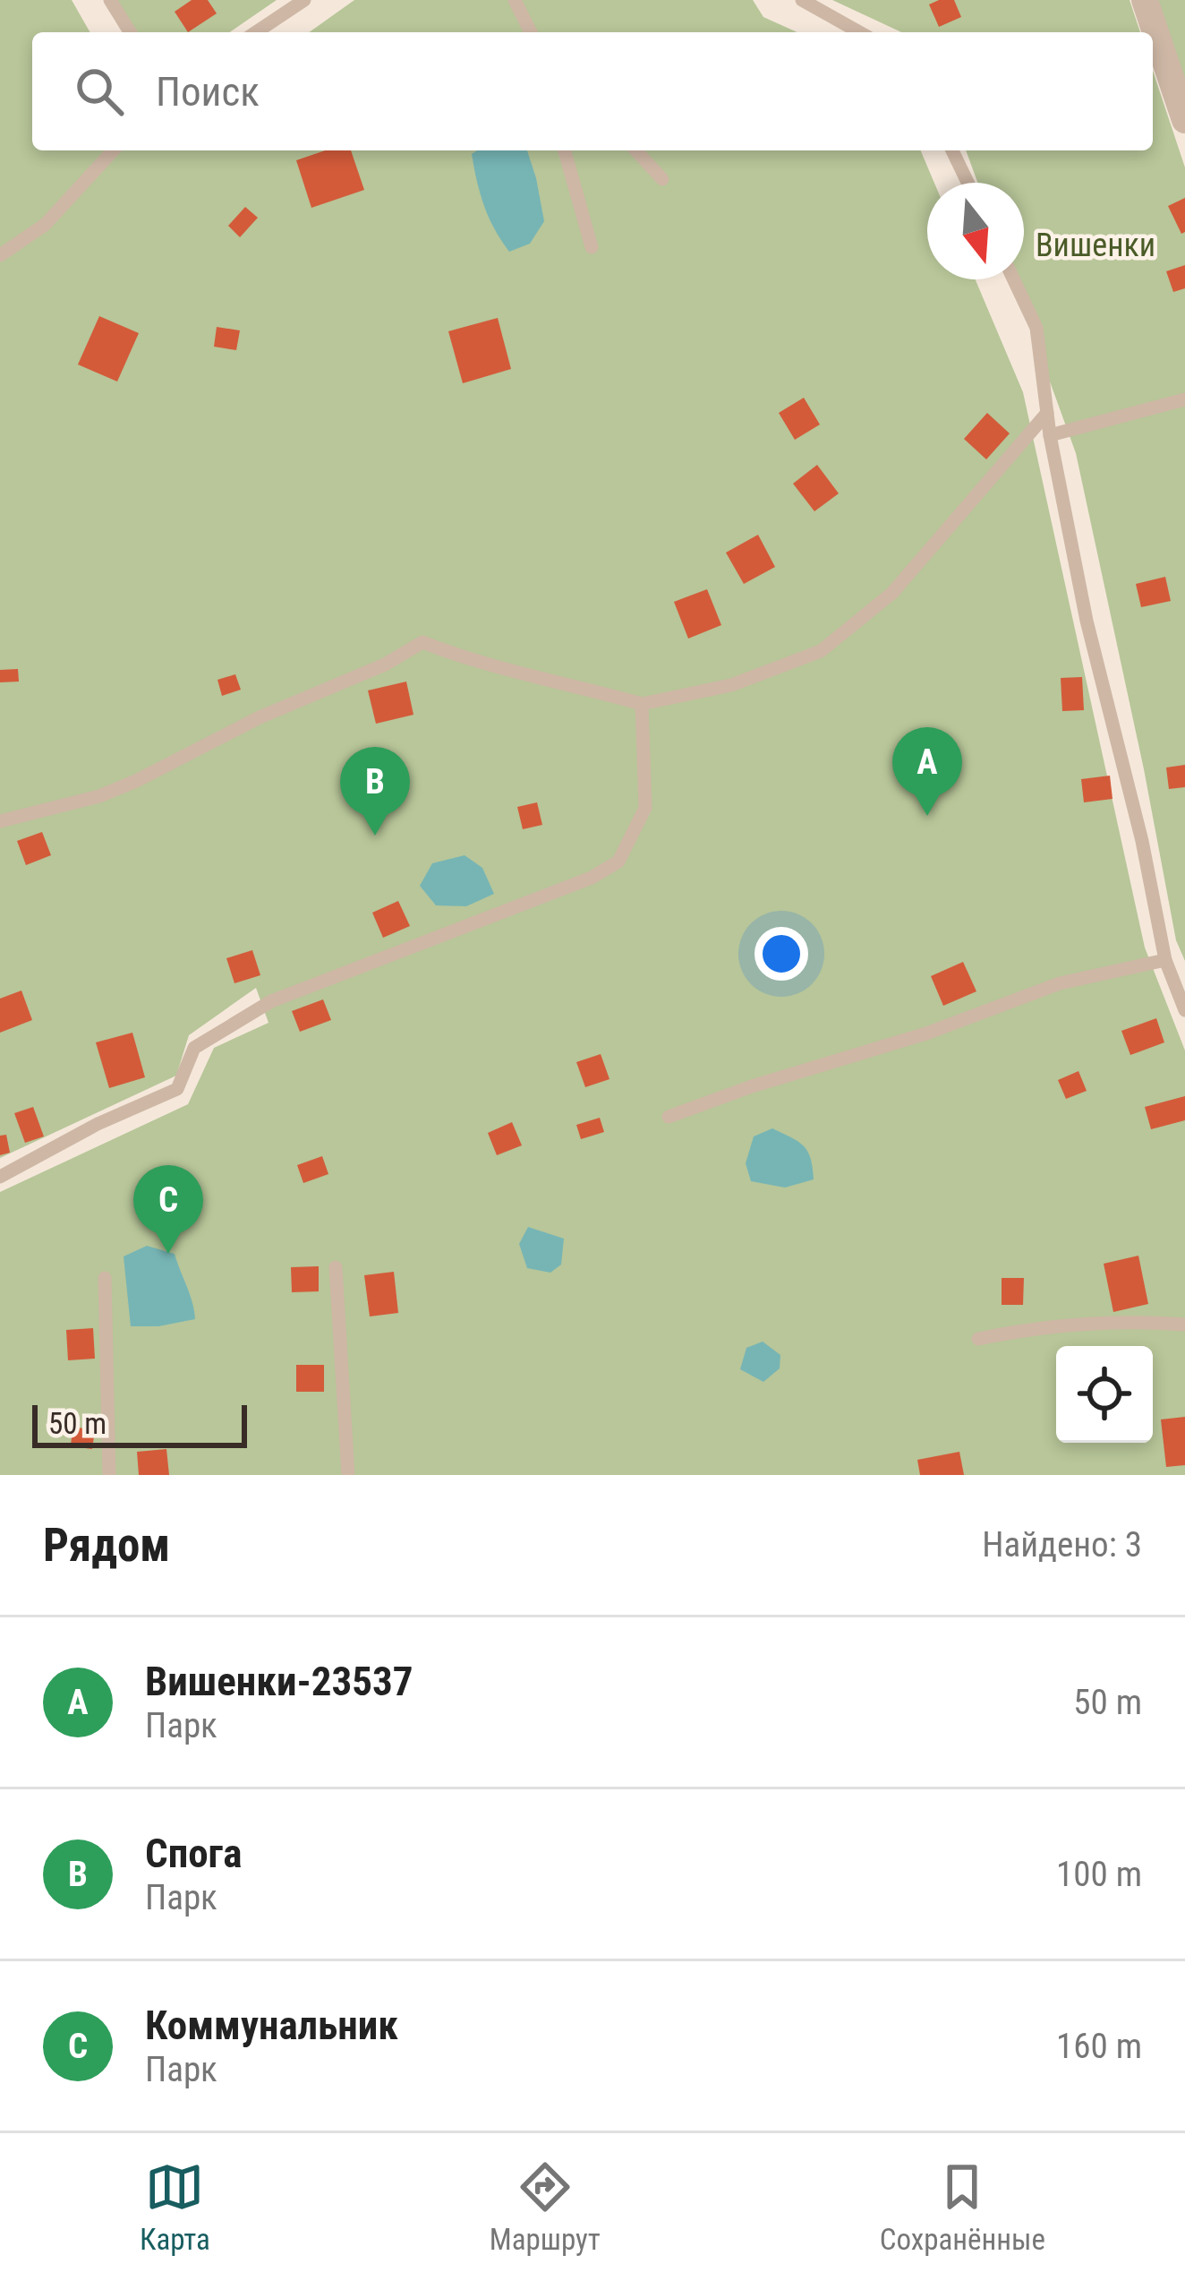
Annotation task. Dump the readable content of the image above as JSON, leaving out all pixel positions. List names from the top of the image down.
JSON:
{
  "parks": ["Вишенки"],
  "scale_bar": "50 m",
  "north": "bottom",
  "page": {
    "search": "Поиск",
    "pins": ["A", "B", "C"],
    "scale": "50 m",
    "heading": ["Рядом", "Найдено: 3"],
    "list": [
      {
        "mark": "A",
        "name": "Вишенки-23537",
        "note": "Парк",
        "value": "50 m"
      },
      {
        "mark": "B",
        "name": "Спога",
        "note": "Парк",
        "value": "100 m"
      },
      {
        "mark": "C",
        "name": "Коммунальник",
        "note": "Парк",
        "value": "160 m"
      }
    ],
    "nav": ["Карта", "Маршрут", "Сохранённые"]
  }
}
